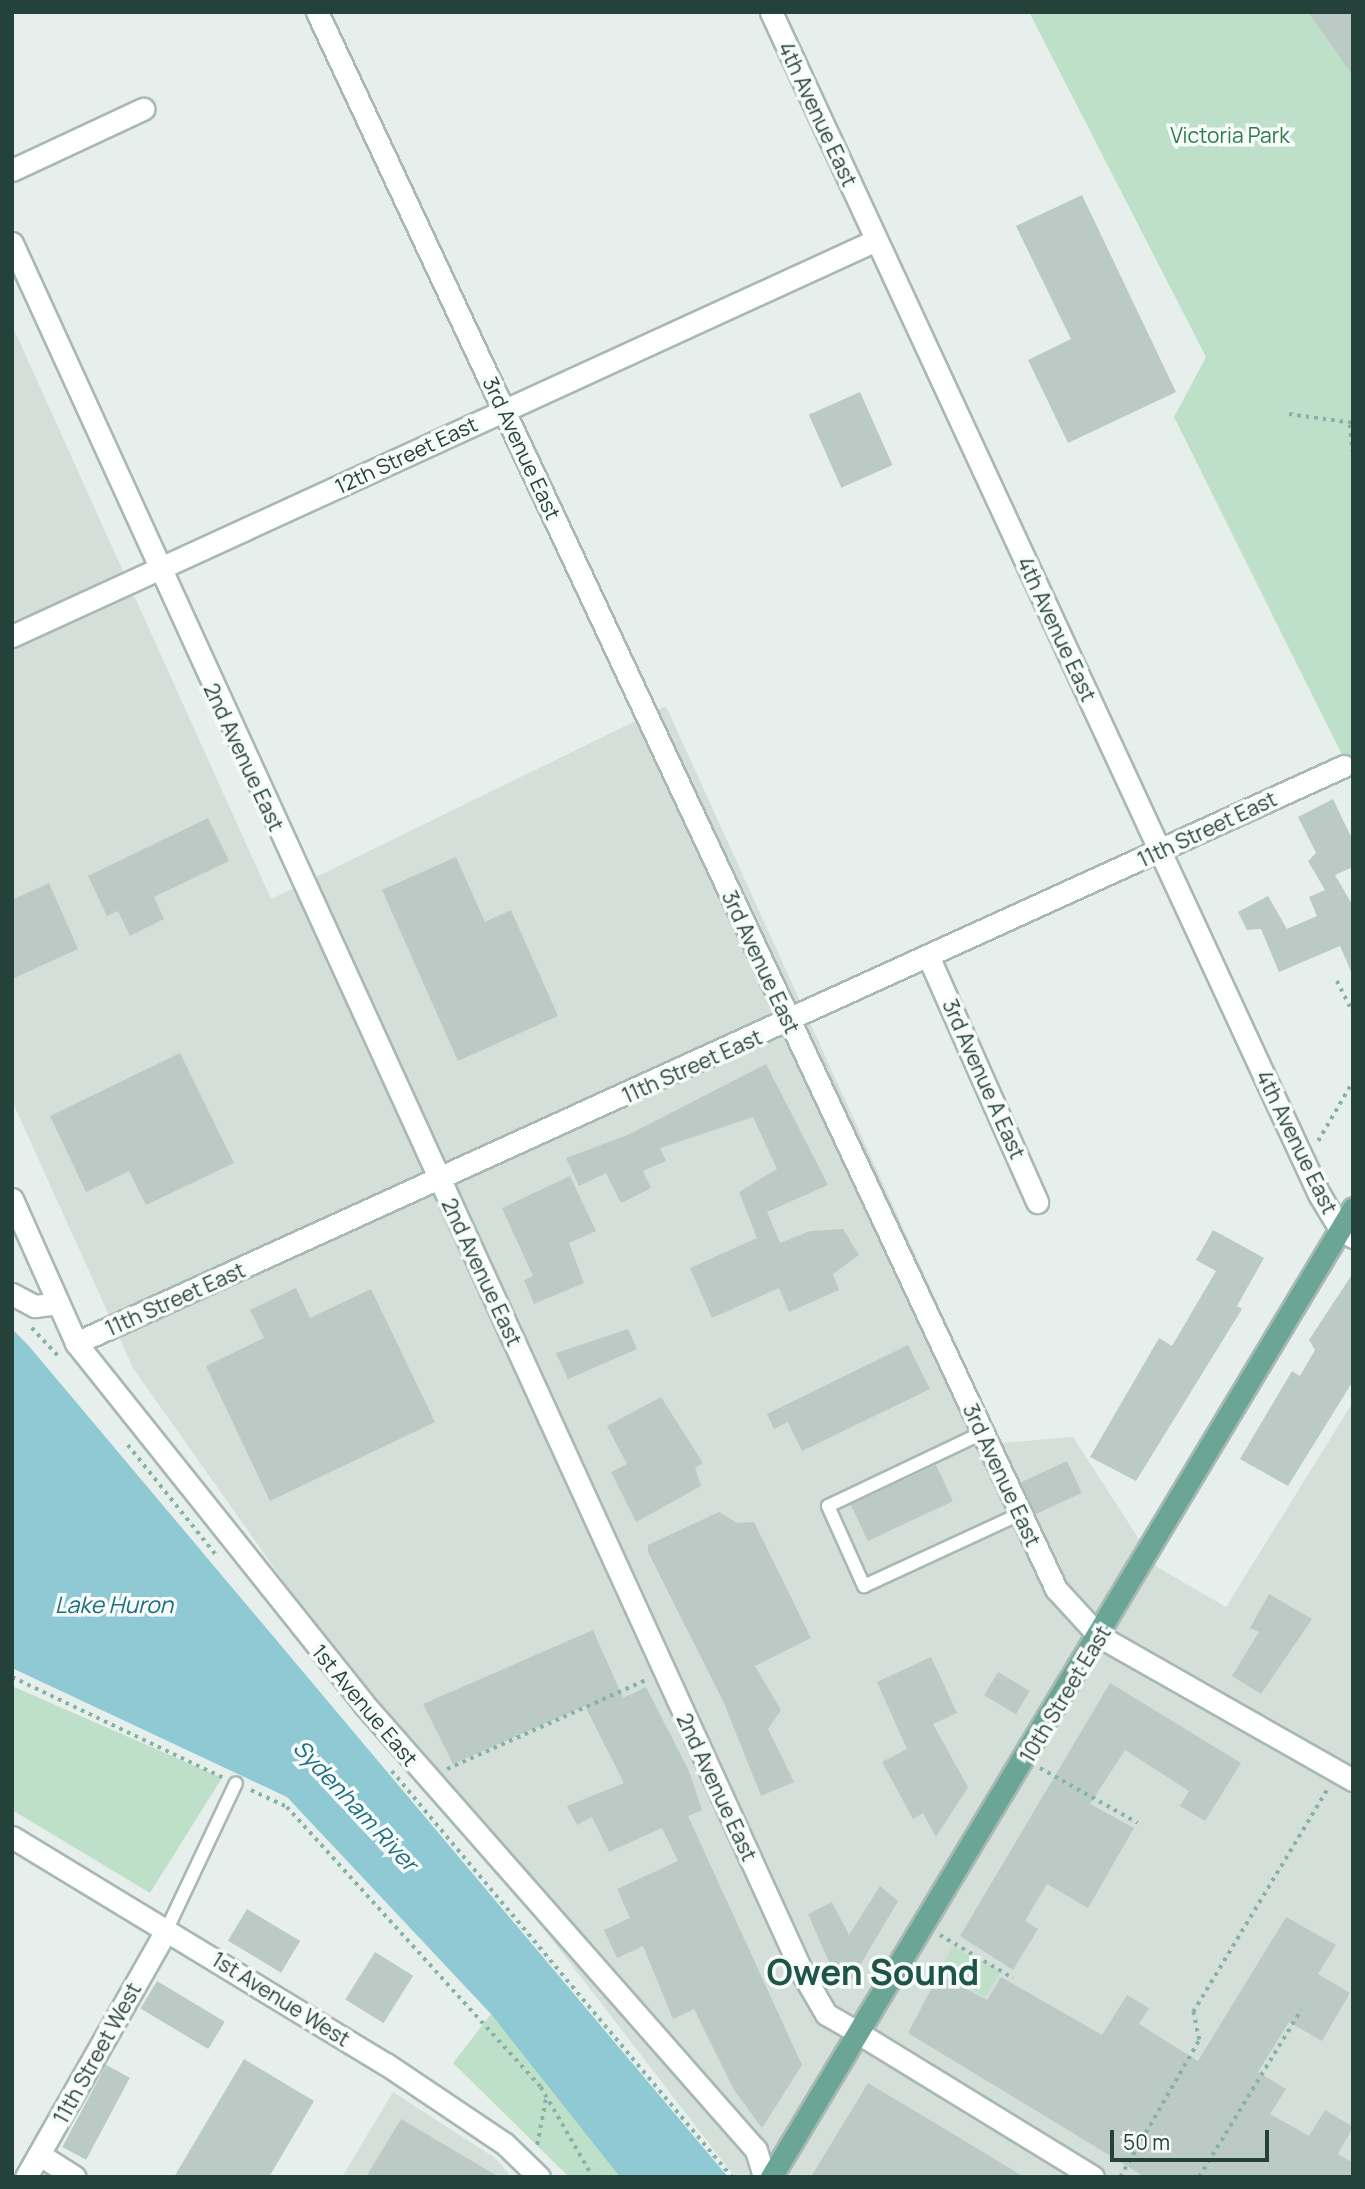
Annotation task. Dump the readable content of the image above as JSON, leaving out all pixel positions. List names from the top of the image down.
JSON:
{
  "streets": {
    "main road": ["10th Street East"],
    "street": [
      "4th Avenue East",
      "3rd Avenue East",
      "12th Street East",
      "2nd Avenue East",
      "11th Street East",
      "3rd Avenue A East",
      "1st Avenue East",
      "1st Avenue West",
      "11th Street West"
    ]
  },
  "crossings": [
    ["4th Avenue East", "12th Street East"],
    ["4th Avenue East", "11th Street East"],
    ["4th Avenue East", "10th Street East"],
    ["3rd Avenue East", "12th Street East"],
    ["3rd Avenue East", "11th Street East"],
    ["3rd Avenue East", "10th Street East"],
    ["12th Street East", "2nd Avenue East"],
    ["2nd Avenue East", "11th Street East"],
    ["2nd Avenue East", "10th Street East"],
    ["11th Street East", "3rd Avenue A East"],
    ["11th Street East", "1st Avenue East"],
    ["1st Avenue West", "11th Street West"]
  ],
  "districts": ["Owen Sound"],
  "water": ["Lake Huron", "Sydenham River"],
  "parks": ["Victoria Park"],
  "scale_bar": "50 m"
}
